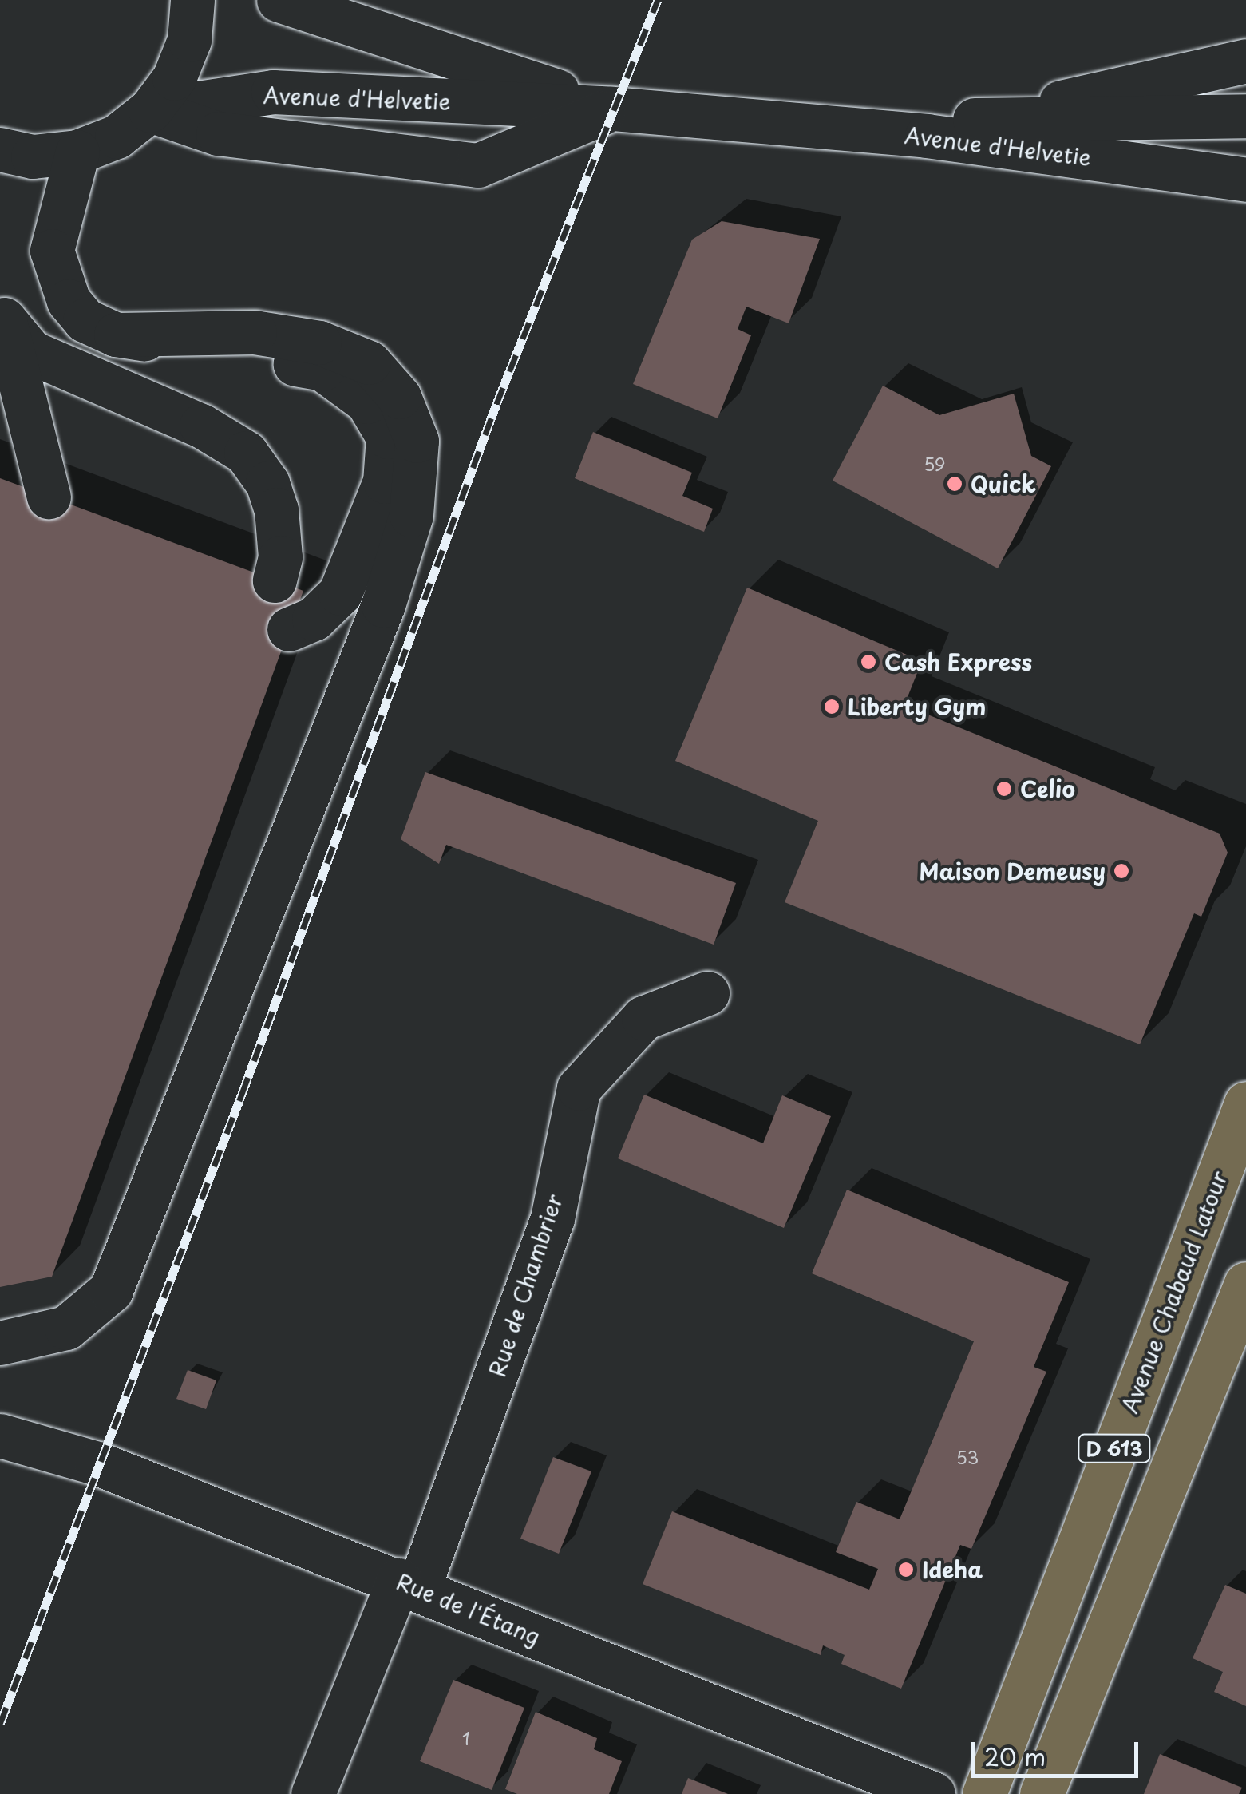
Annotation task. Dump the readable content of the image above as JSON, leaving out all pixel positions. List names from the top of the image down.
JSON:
{
  "streets": {
    "main road": ["Avenue Chabaud Latour", "D 613"],
    "street": ["Avenue d'Helvetie", "Rue de Chambrier", "Rue de l'Étang"]
  },
  "crossings": [
    ["Rue de Chambrier", "Rue de l'Étang"]
  ],
  "places": [
    "Quick",
    "Cash Express",
    "Liberty Gym",
    "Celio",
    "Maison Demeusy",
    "Ideha"
  ],
  "house_numbers": ["59", "53", "1"],
  "scale_bar": "20 m"
}
